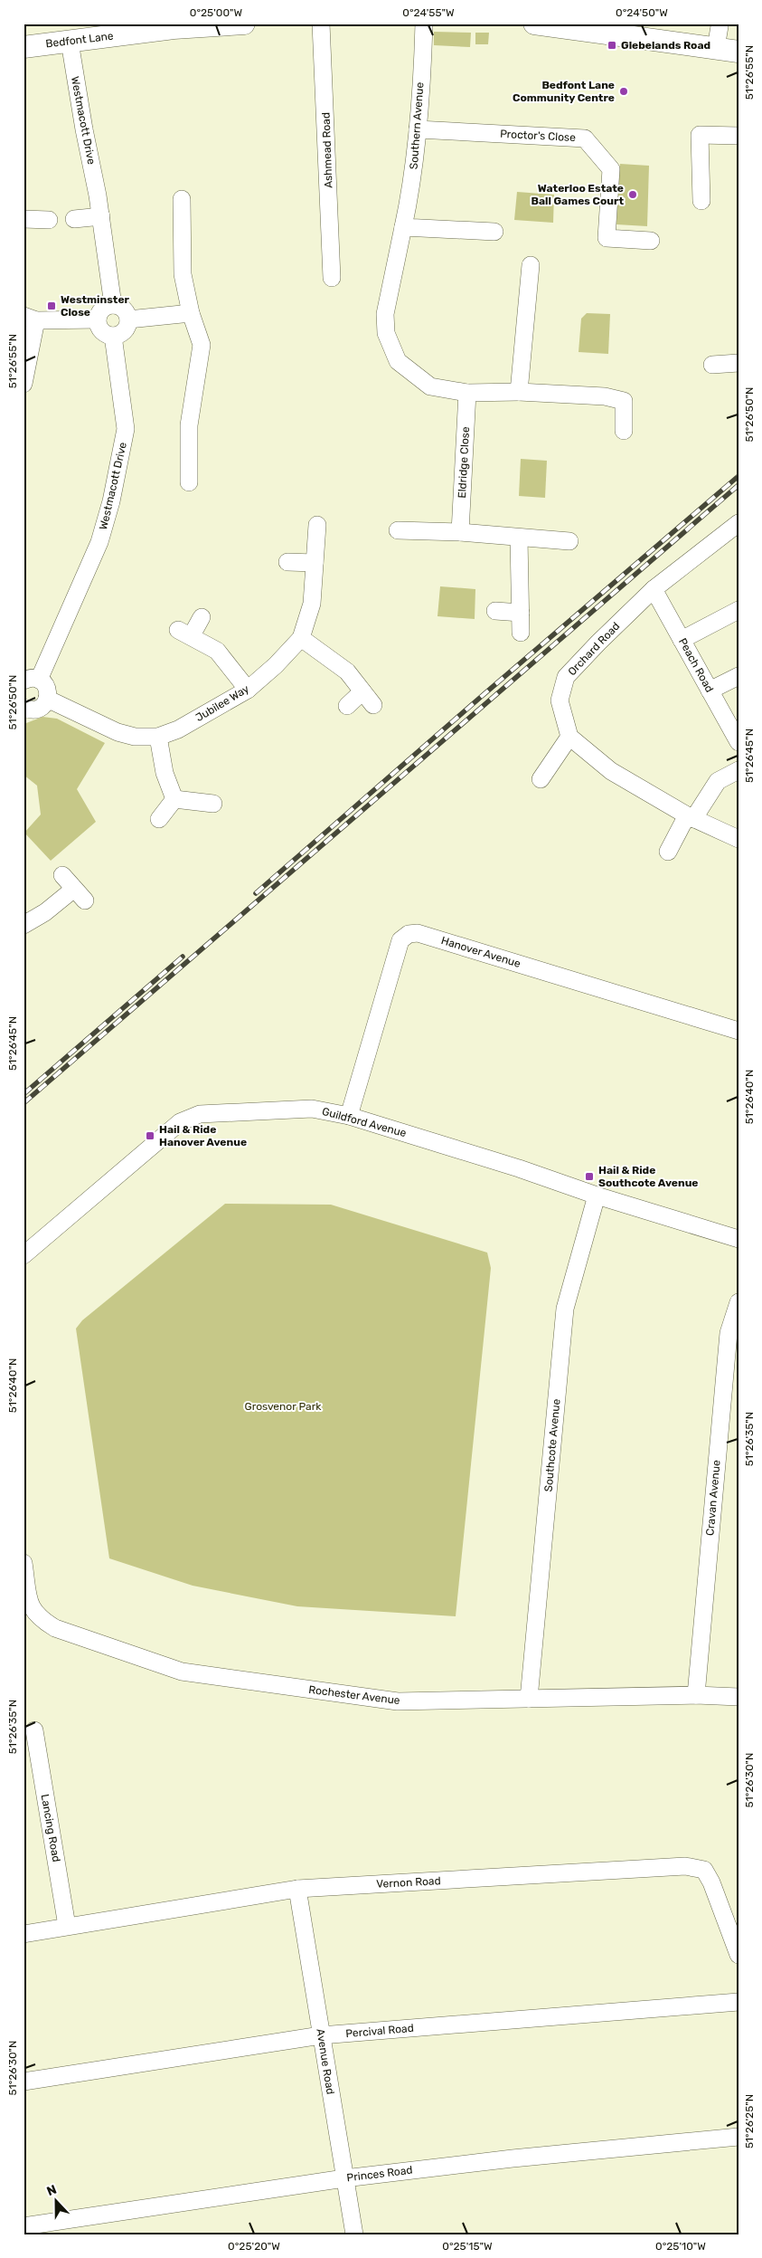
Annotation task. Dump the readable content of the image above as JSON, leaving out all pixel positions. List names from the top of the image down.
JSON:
{
  "streets": {
    "main road": ["Bedfont Lane"],
    "street": [
      "Westmacott Drive",
      "Southern Avenue",
      "Proctor's Close",
      "Ashmead Road",
      "Eldridge Close",
      "Orchard Road",
      "Peach Road",
      "Jubilee Way",
      "Hanover Avenue",
      "Guildford Avenue",
      "Southcote Avenue",
      "Cravan Avenue",
      "Rochester Avenue",
      "Lancing Road",
      "Vernon Road",
      "Percival Road",
      "Avenue Road",
      "Princes Road"
    ]
  },
  "crossings": [
    ["Bedfont Lane", "Westmacott Drive"],
    ["Southern Avenue", "Proctor's Close"],
    ["Southern Avenue", "Eldridge Close"],
    ["Orchard Road", "Peach Road"],
    ["Hanover Avenue", "Guildford Avenue"],
    ["Guildford Avenue", "Southcote Avenue"],
    ["Southcote Avenue", "Rochester Avenue"],
    ["Cravan Avenue", "Rochester Avenue"],
    ["Lancing Road", "Vernon Road"],
    ["Vernon Road", "Avenue Road"],
    ["Percival Road", "Avenue Road"],
    ["Avenue Road", "Princes Road"]
  ],
  "parks": ["Grosvenor Park"],
  "places": {
    "transit": [
      "Glebelands Road",
      "Westminster Close",
      "Hail & Ride Hanover Avenue",
      "Hail & Ride Southcote Avenue"
    ],
    "other": ["Bedfont Lane Community Centre", "Waterloo Estate Ball Games Court"]
  },
  "north": "top",
  "coordinates": [
    "0°25'00\"W",
    "0°24'55\"W",
    "0°24'50\"W",
    "51°26'55\"N",
    "51°26'50\"N",
    "51°26'45\"N",
    "51°26'40\"N",
    "51°26'35\"N",
    "51°26'30\"N",
    "51°26'25\"N",
    "0°25'20\"W",
    "0°25'15\"W",
    "0°25'10\"W"
  ]
}
